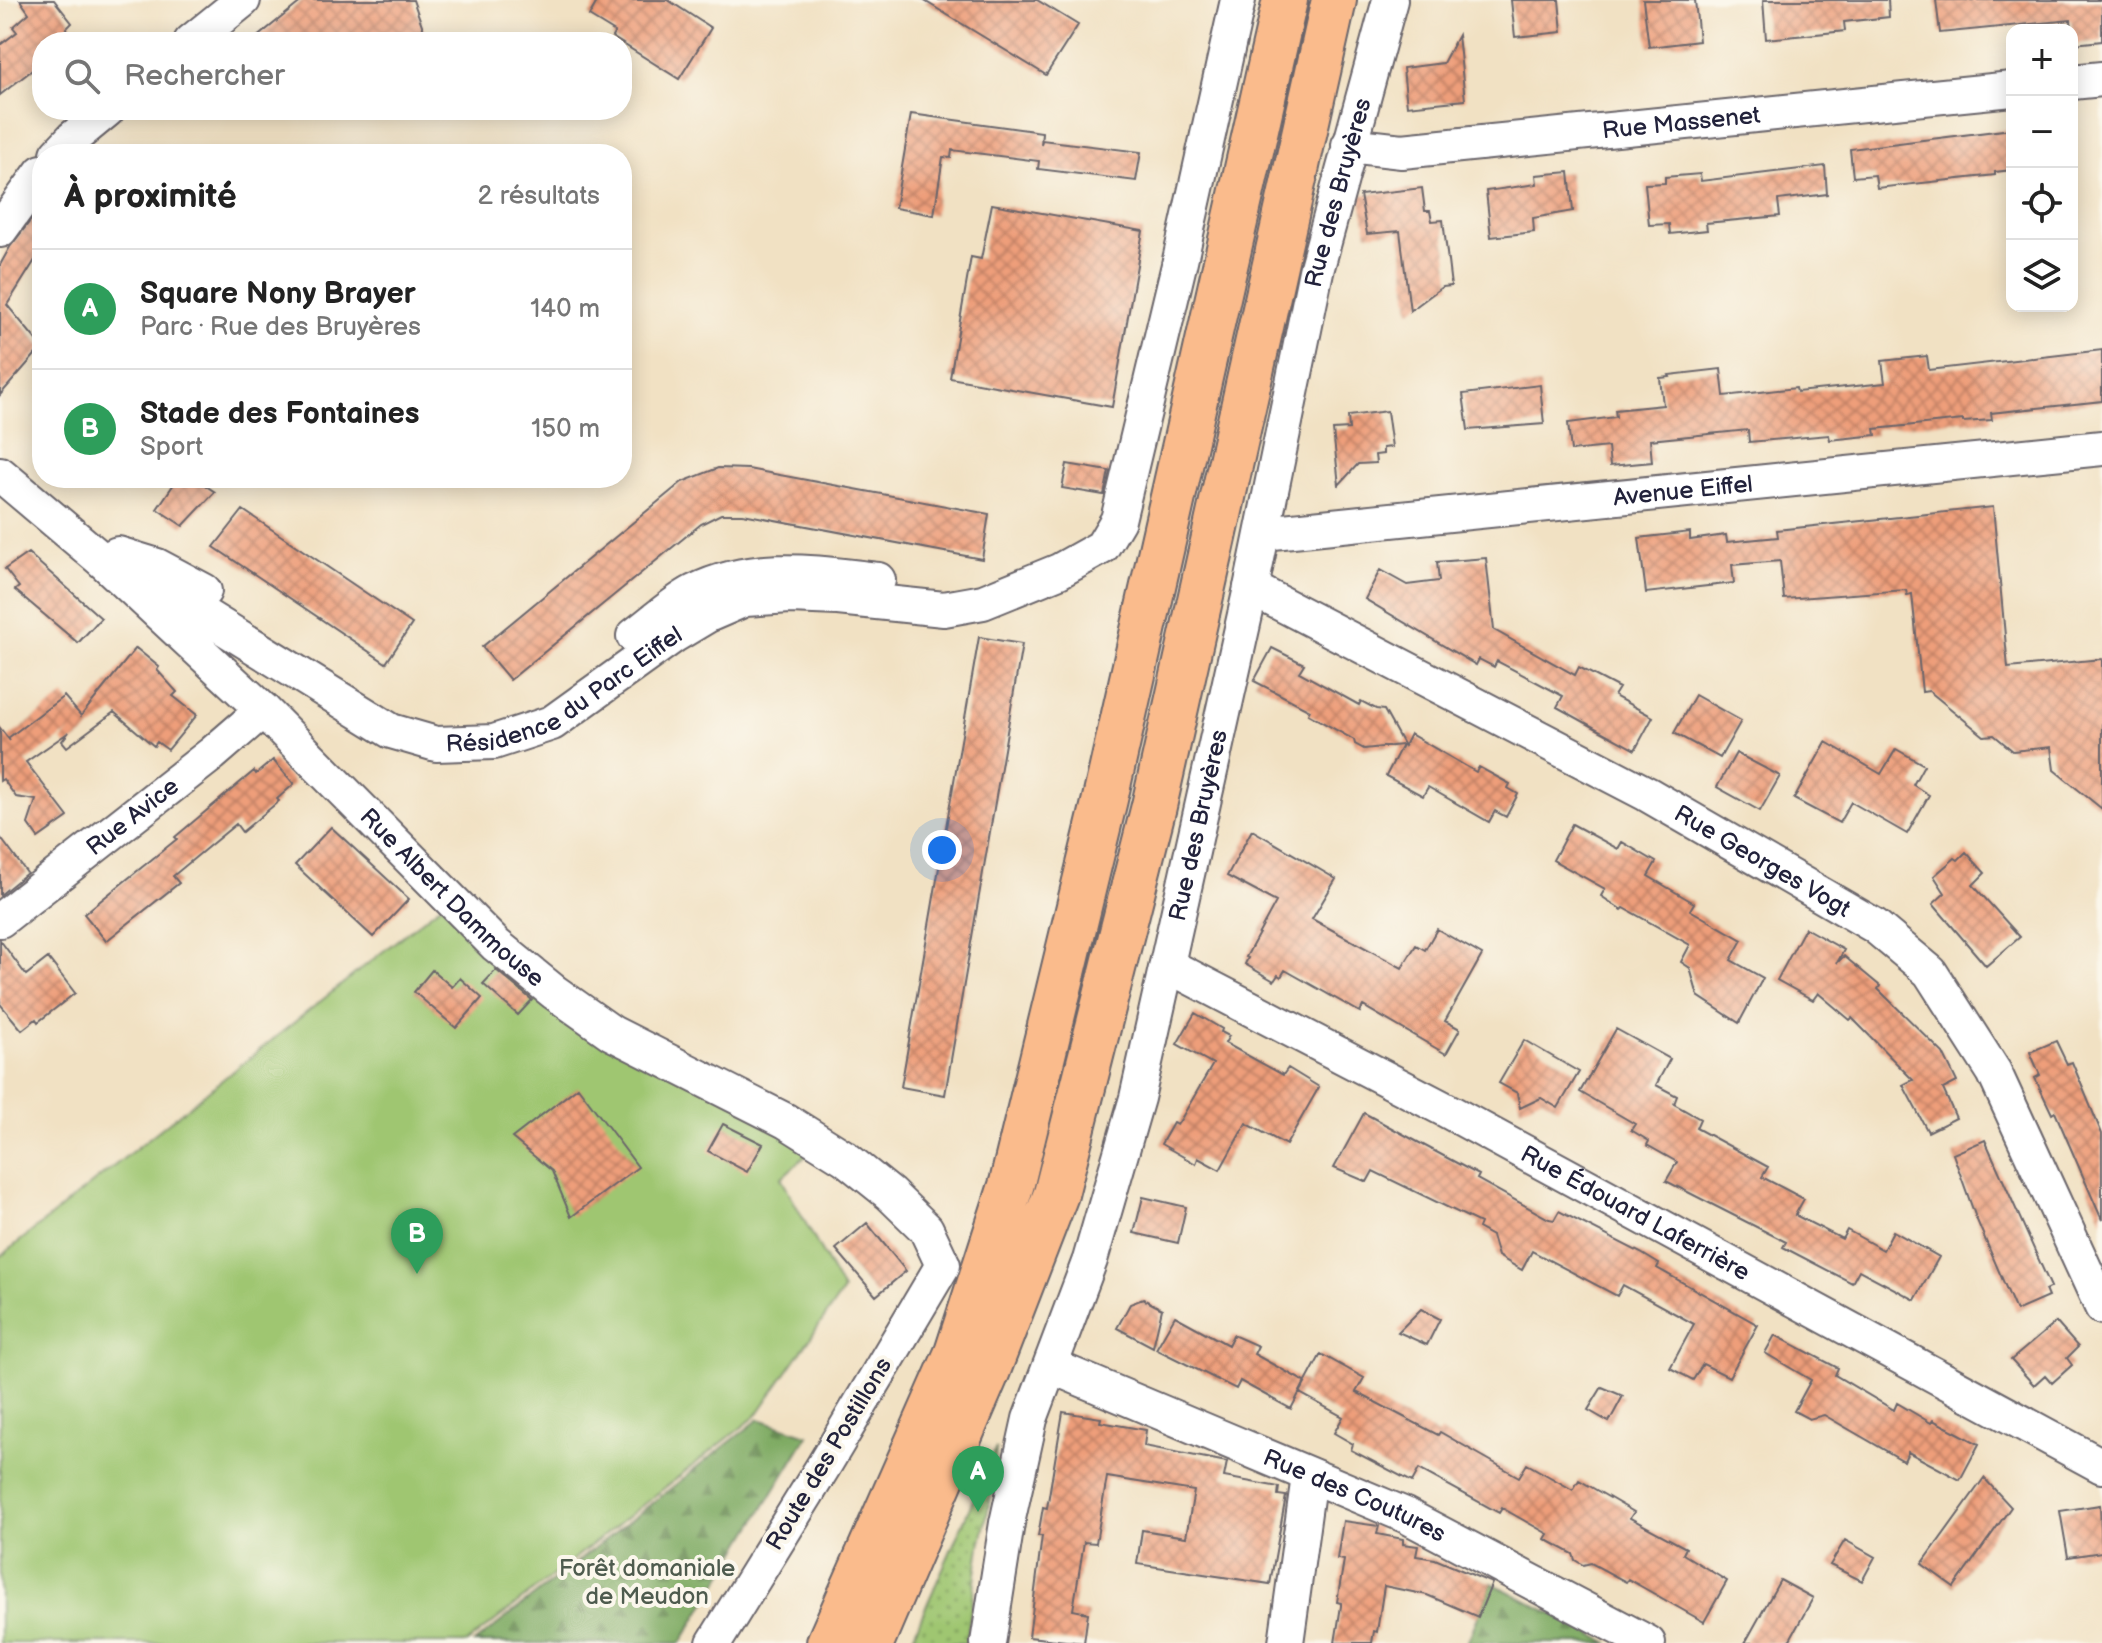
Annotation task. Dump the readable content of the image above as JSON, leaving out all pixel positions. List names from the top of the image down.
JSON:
{
  "streets": {
    "street": [
      "Rue Massenet",
      "Rue des Bruyères",
      "Avenue Eiffel",
      "Résidence du Parc Eiffel",
      "Rue Avice",
      "Rue Georges Vogt",
      "Rue Albert Dammouse",
      "Rue Édouard Laferrière",
      "Route des Postillons",
      "Rue des Coutures"
    ]
  },
  "crossings": [
    ["Rue Massenet", "Rue des Bruyères"],
    ["Rue des Bruyères", "Avenue Eiffel"],
    ["Rue des Bruyères", "Rue Georges Vogt"],
    ["Rue des Bruyères", "Rue Édouard Laferrière"],
    ["Rue des Bruyères", "Rue des Coutures"],
    ["Résidence du Parc Eiffel", "Rue Albert Dammouse"],
    ["Rue Avice", "Rue Albert Dammouse"],
    ["Rue Albert Dammouse", "Route des Postillons"]
  ],
  "parks": ["Forêt domaniale de Meudon"],
  "page": {
    "map_buttons": ["+", "−"],
    "search": "Rechercher",
    "heading": ["À proximité", "2 résultats"],
    "list": [
      {
        "mark": "A",
        "name": "Square Nony Brayer",
        "note": "Parc · Rue des Bruyères",
        "value": "140 m"
      },
      {
        "mark": "B",
        "name": "Stade des Fontaines",
        "note": "Sport",
        "value": "150 m"
      }
    ],
    "pins": ["B", "A"]
  }
}
